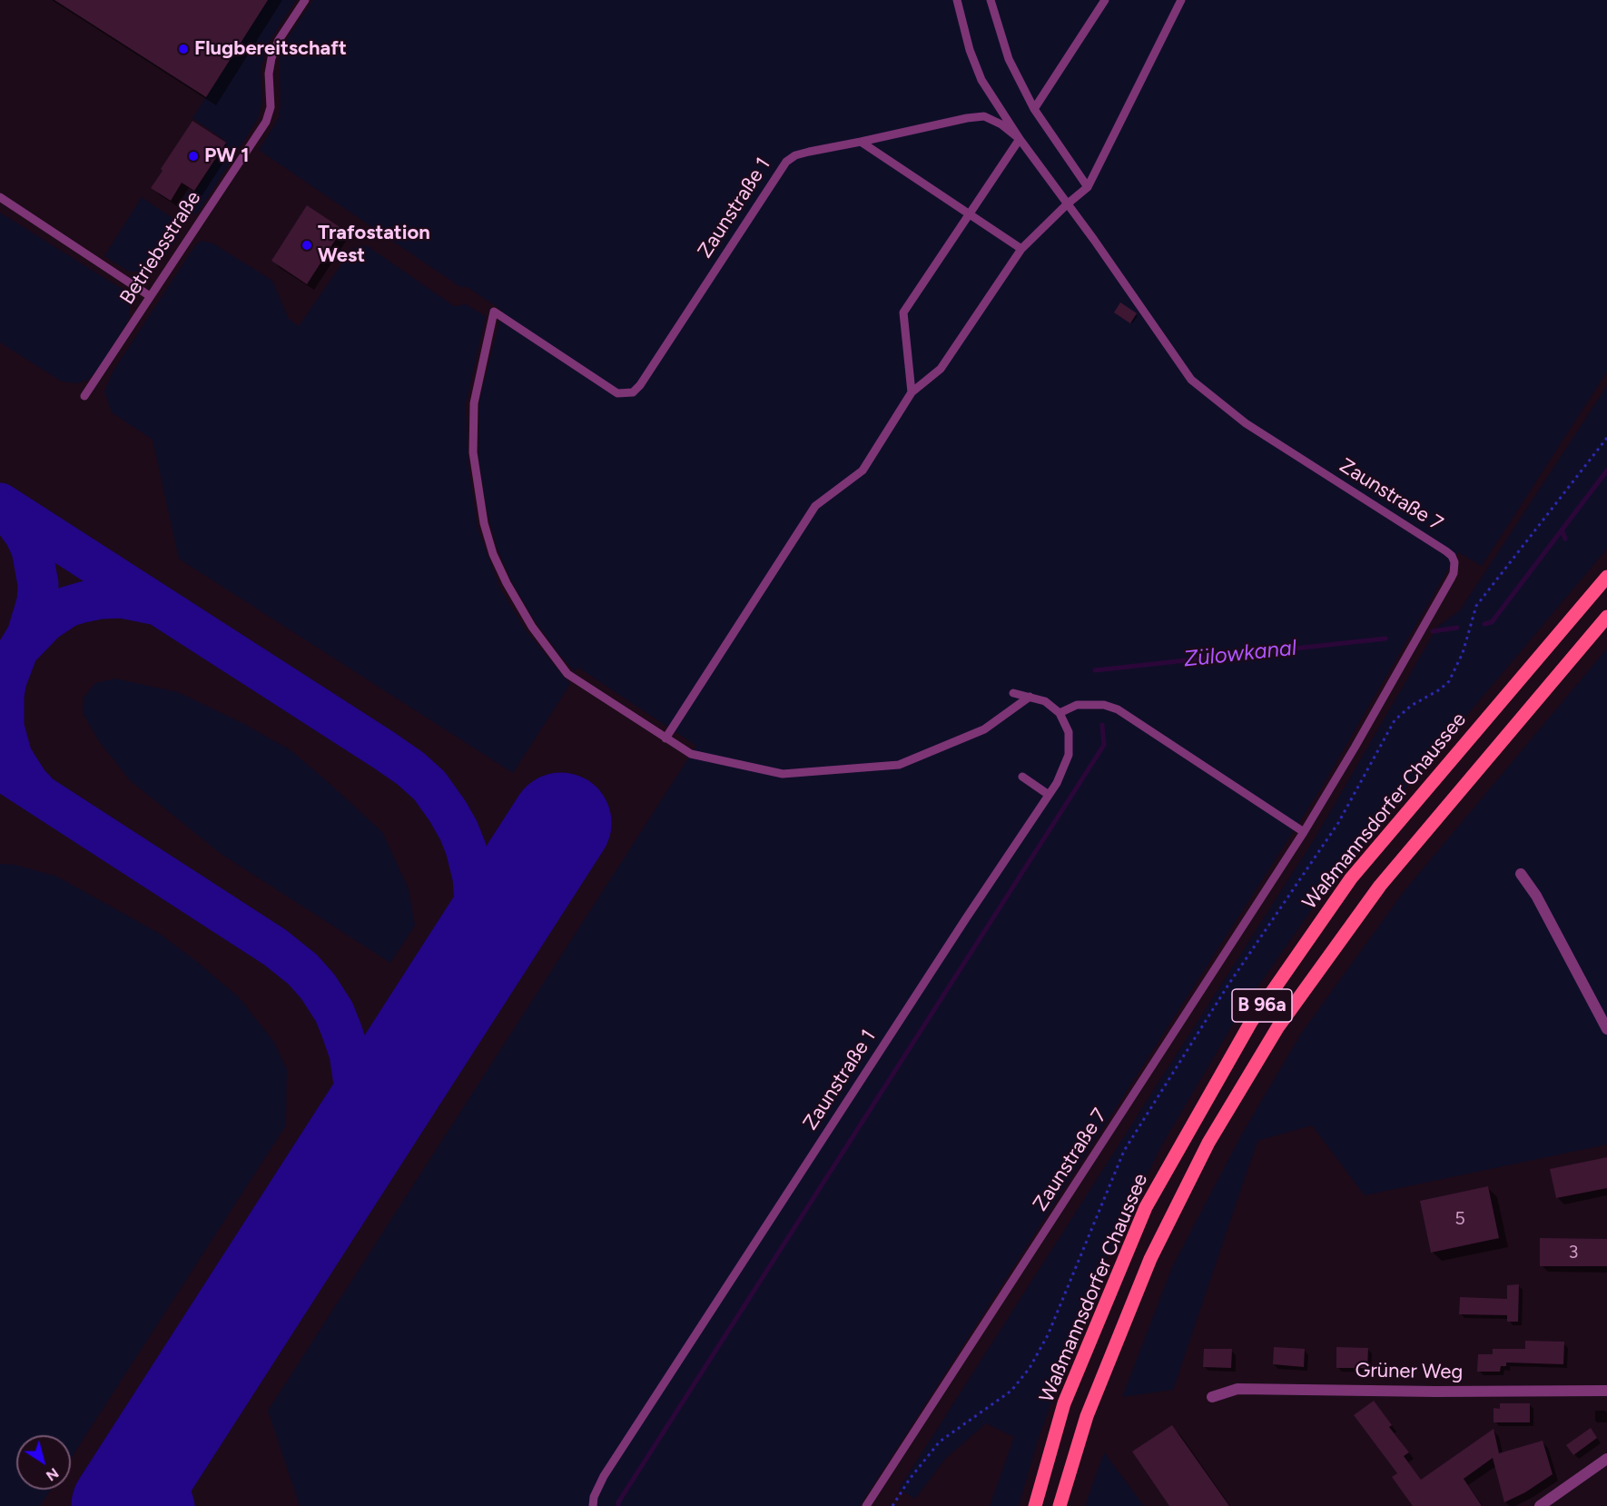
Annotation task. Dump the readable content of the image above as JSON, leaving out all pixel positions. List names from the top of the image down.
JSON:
{
  "streets": {
    "main road": ["Waßmannsdorfer Chaussee", "B 96a"],
    "street": ["Grüner Weg"],
    "lane": ["Zaunstraße 1", "Betriebsstraße", "Zaunstraße 7"]
  },
  "crossings": [
    ["Zaunstraße 1", "Zaunstraße 7"]
  ],
  "water": ["Zülowkanal"],
  "places": ["Flugbereitschaft", "PW 1", "Trafostation West"],
  "house_numbers": ["5", "3"],
  "north": "bottom right"
}
